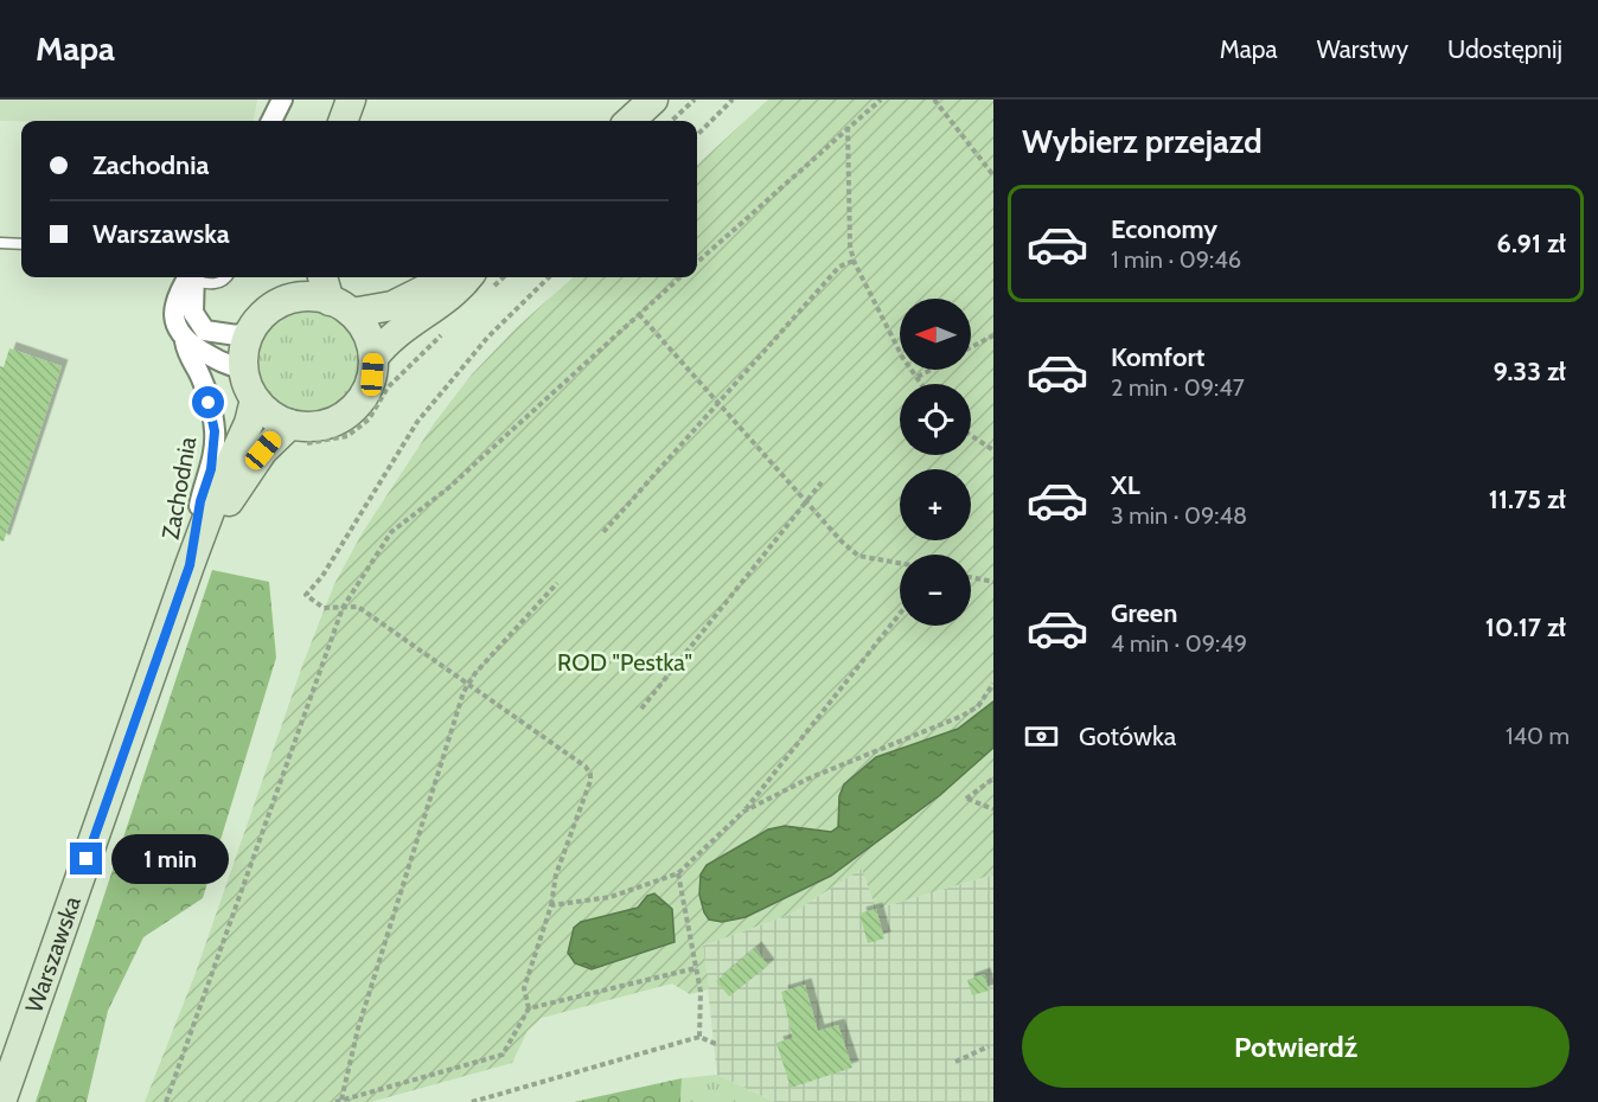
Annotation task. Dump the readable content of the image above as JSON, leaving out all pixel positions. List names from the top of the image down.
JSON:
{
  "streets": {
    "main road": ["Warszawska"],
    "street": ["Zachodnia"]
  },
  "crossings": [
    ["Zachodnia", "Warszawska"]
  ],
  "parks": ["ROD \"Pestka\""],
  "north": "left",
  "page": {
    "header": "Mapa",
    "nav": ["Mapa", "Warstwy", "Udostępnij"],
    "heading": "Wybierz przejazd",
    "banner": ["Zachodnia", "Warszawska"],
    "list": [
      {
        "name": "Economy",
        "note": "1 min · 09:46",
        "value": "6.91 zł"
      },
      {
        "name": "Komfort",
        "note": "2 min · 09:47",
        "value": "9.33 zł"
      },
      {
        "name": "XL",
        "note": "3 min · 09:48",
        "value": "11.75 zł"
      },
      {
        "name": "Green",
        "note": "4 min · 09:49",
        "value": "10.17 zł"
      }
    ],
    "map_buttons": ["+", "−"],
    "pay": ["Gotówka", "140 m"],
    "bubble": "1 min",
    "buttons": "Potwierdź"
  }
}
